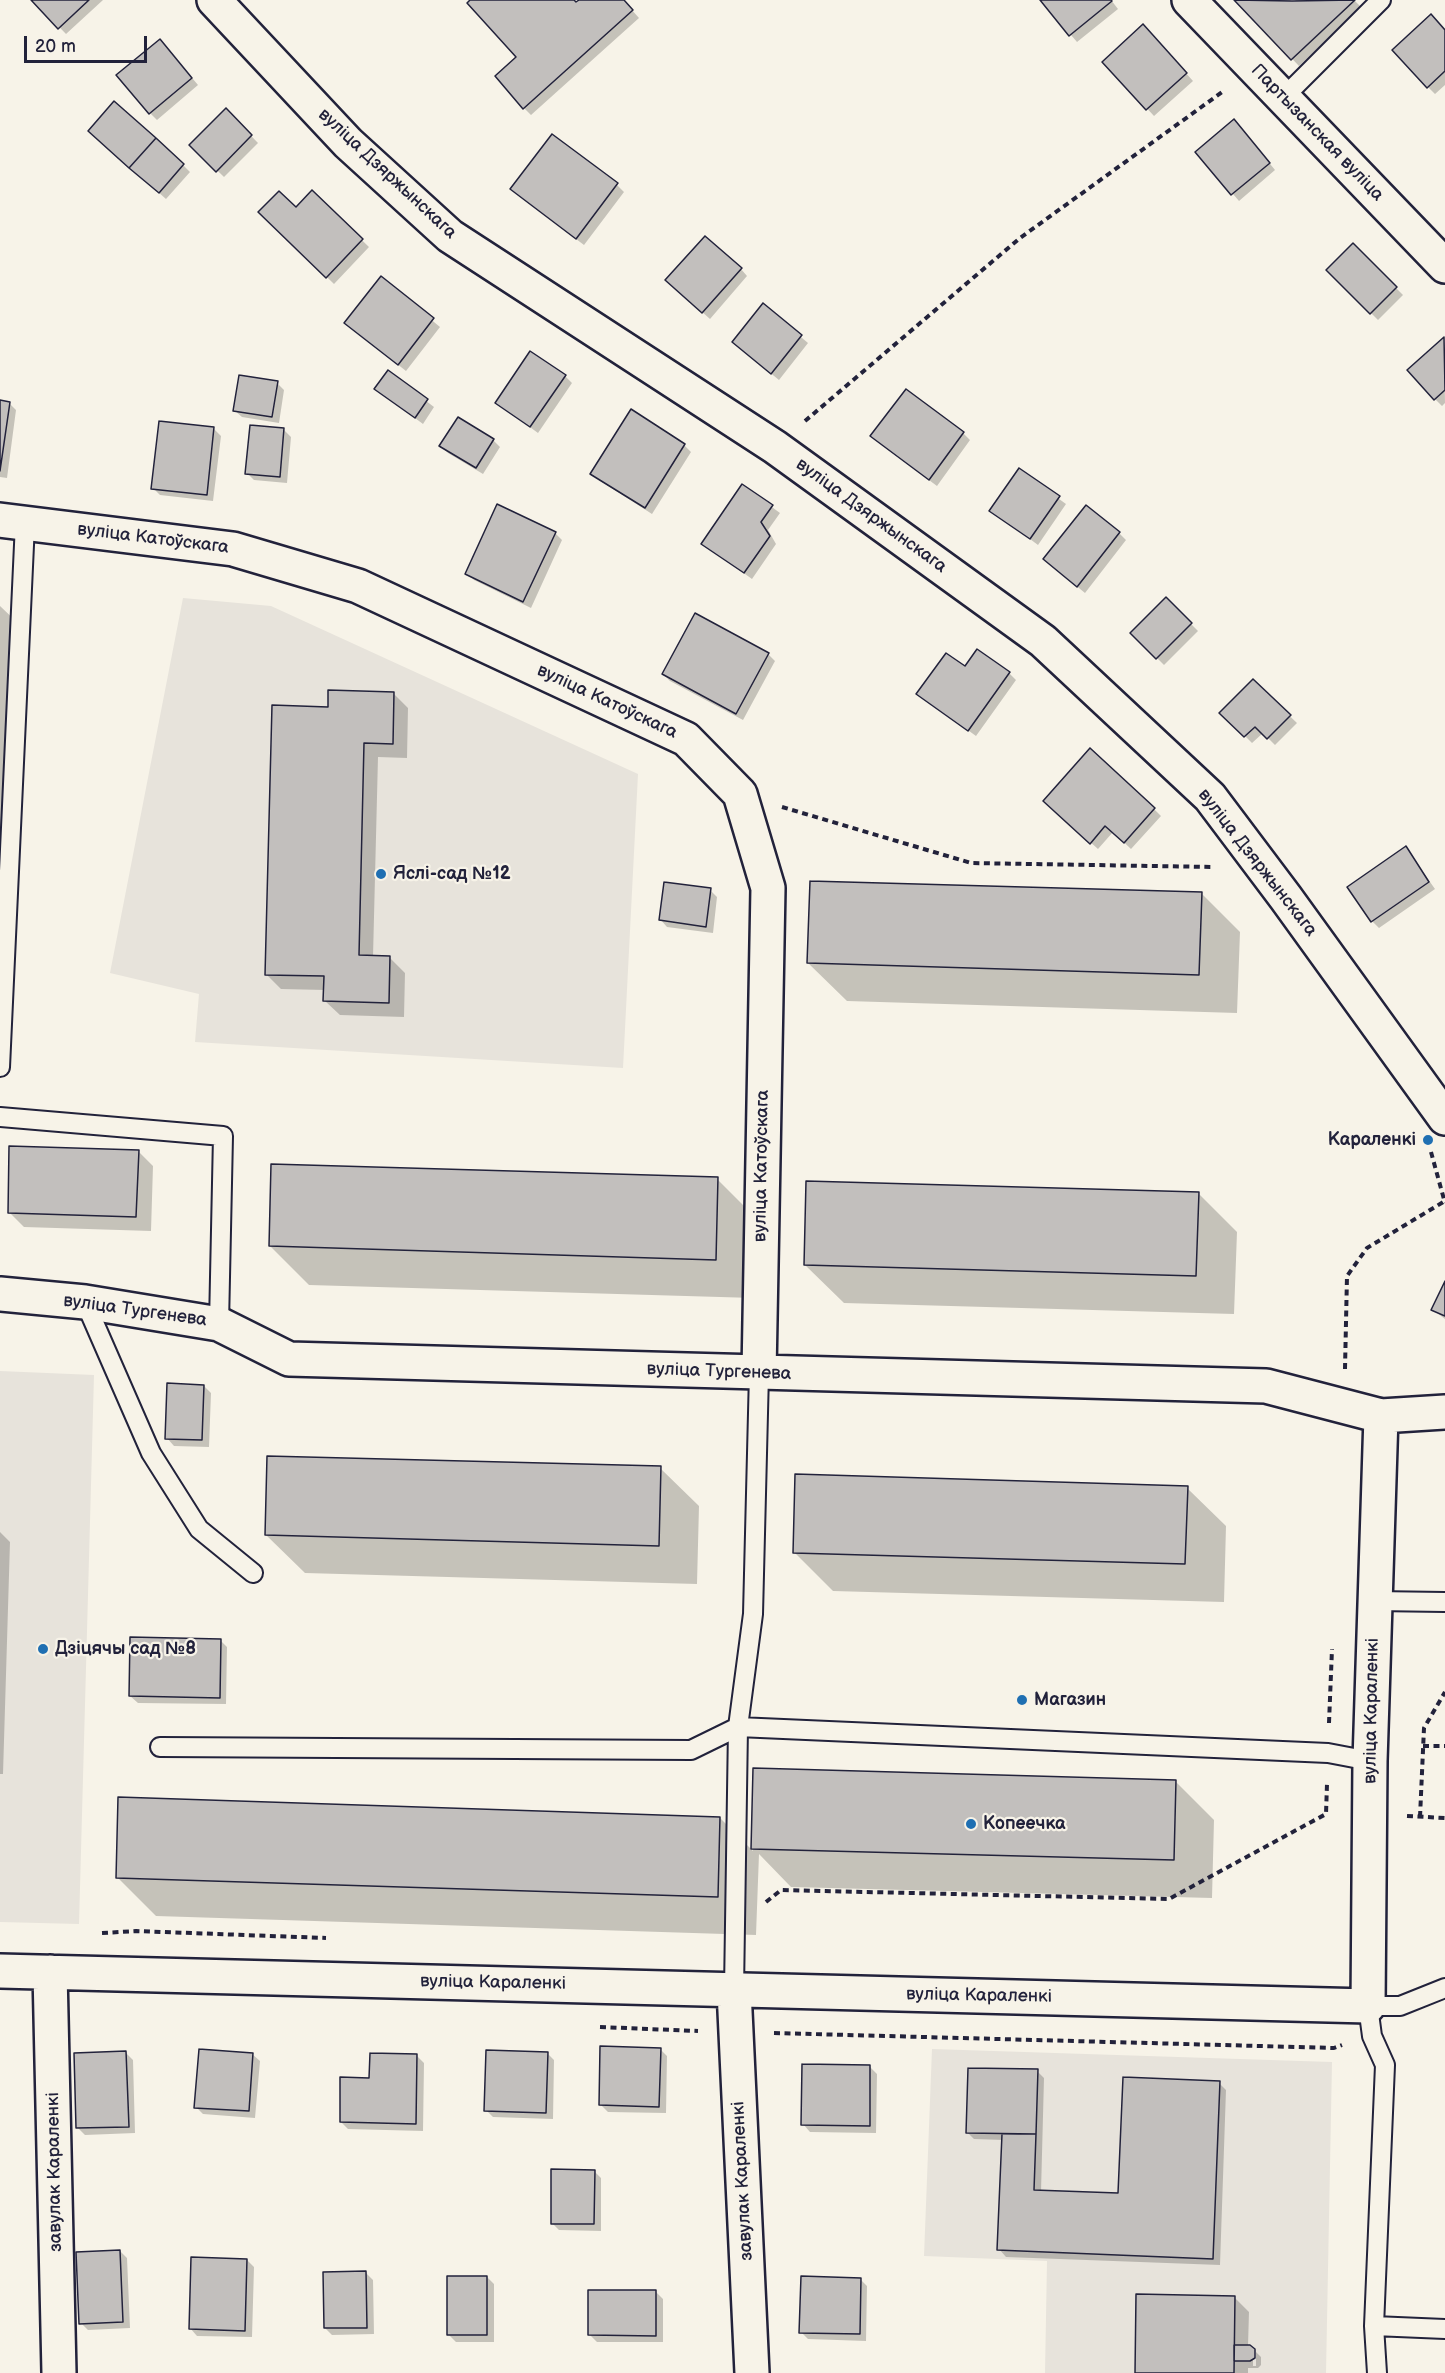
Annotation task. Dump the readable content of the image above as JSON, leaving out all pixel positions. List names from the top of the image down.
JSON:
{
  "streets": {
    "street": [
      "Партызанская вуліца",
      "вуліца Дзяржынскага",
      "вуліца Катоўскага",
      "вуліца Тургенева",
      "вуліца Караленкі",
      "завулак Караленкі"
    ]
  },
  "crossings": [
    ["вуліца Катоўскага", "вуліца Тургенева"],
    ["вуліца Тургенева", "вуліца Караленкі"],
    ["вуліца Караленкі", "завулак Караленкі"]
  ],
  "places": [
    "Яслі-сад №12",
    "Караленкі",
    "Дзіцячы сад №8",
    "Магазин",
    "Копеечка"
  ],
  "scale_bar": "20 m"
}
